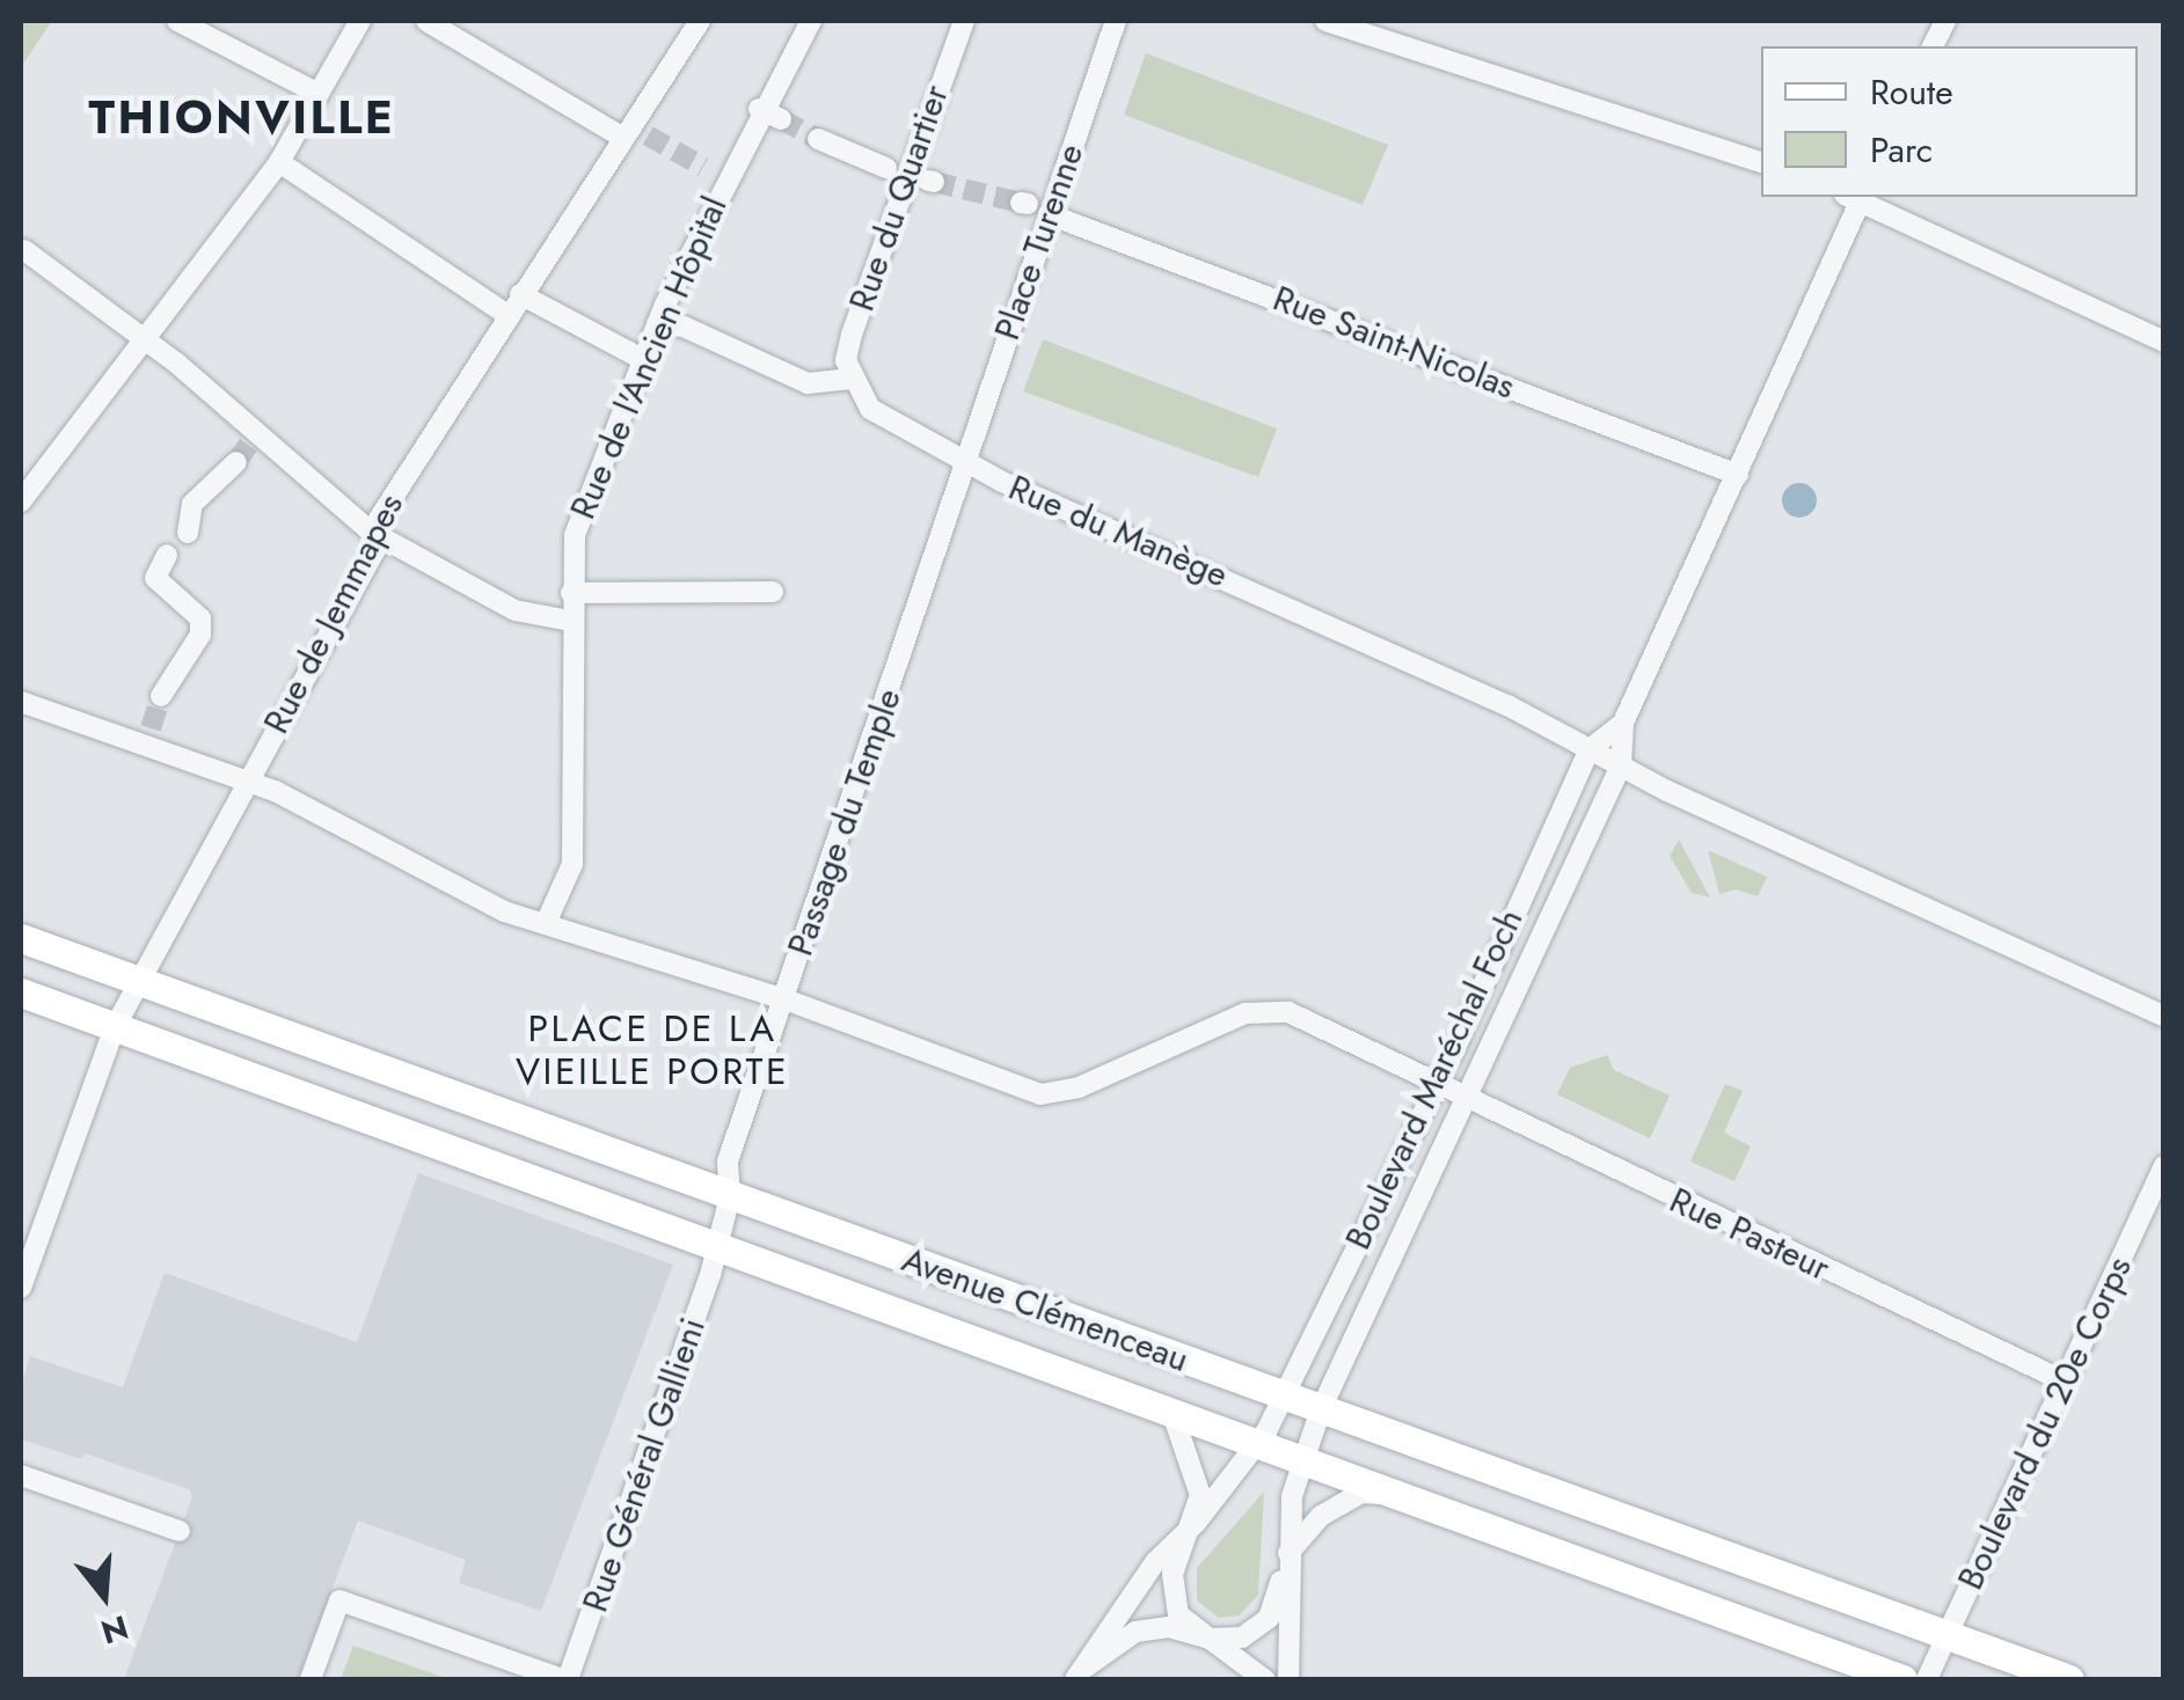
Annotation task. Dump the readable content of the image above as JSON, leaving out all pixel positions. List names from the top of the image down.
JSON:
{
  "streets": {
    "street": [
      "Rue du Quartier",
      "Place Turenne",
      "Rue Saint-Nicolas",
      "Rue de l'Ancien Hôpital",
      "Rue du Manège",
      "Rue de Jemmapes",
      "Passage du Temple",
      "Boulevard Maréchal Foch",
      "Rue Pasteur",
      "Avenue Clémenceau",
      "Boulevard du 20e Corps",
      "Rue Général Gallieni"
    ]
  },
  "crossings": [
    ["Rue du Quartier", "Rue du Manège"],
    ["Place Turenne", "Rue Saint-Nicolas"],
    ["Place Turenne", "Rue du Manège"],
    ["Place Turenne", "Passage du Temple"],
    ["Rue Saint-Nicolas", "Boulevard Maréchal Foch"],
    ["Rue du Manège", "Passage du Temple"],
    ["Rue du Manège", "Boulevard Maréchal Foch"],
    ["Rue de Jemmapes", "Avenue Clémenceau"],
    ["Passage du Temple", "Rue Pasteur"],
    ["Passage du Temple", "Avenue Clémenceau"],
    ["Passage du Temple", "Rue Général Gallieni"],
    ["Boulevard Maréchal Foch", "Rue Pasteur"],
    ["Boulevard Maréchal Foch", "Avenue Clémenceau"],
    ["Rue Pasteur", "Boulevard du 20e Corps"],
    ["Avenue Clémenceau", "Boulevard du 20e Corps"],
    ["Avenue Clémenceau", "Rue Général Gallieni"]
  ],
  "districts": ["THIONVILLE", "PLACE DE LA VIEILLE PORTE"],
  "legend": ["Route", "Parc"],
  "north": "bottom"
}
